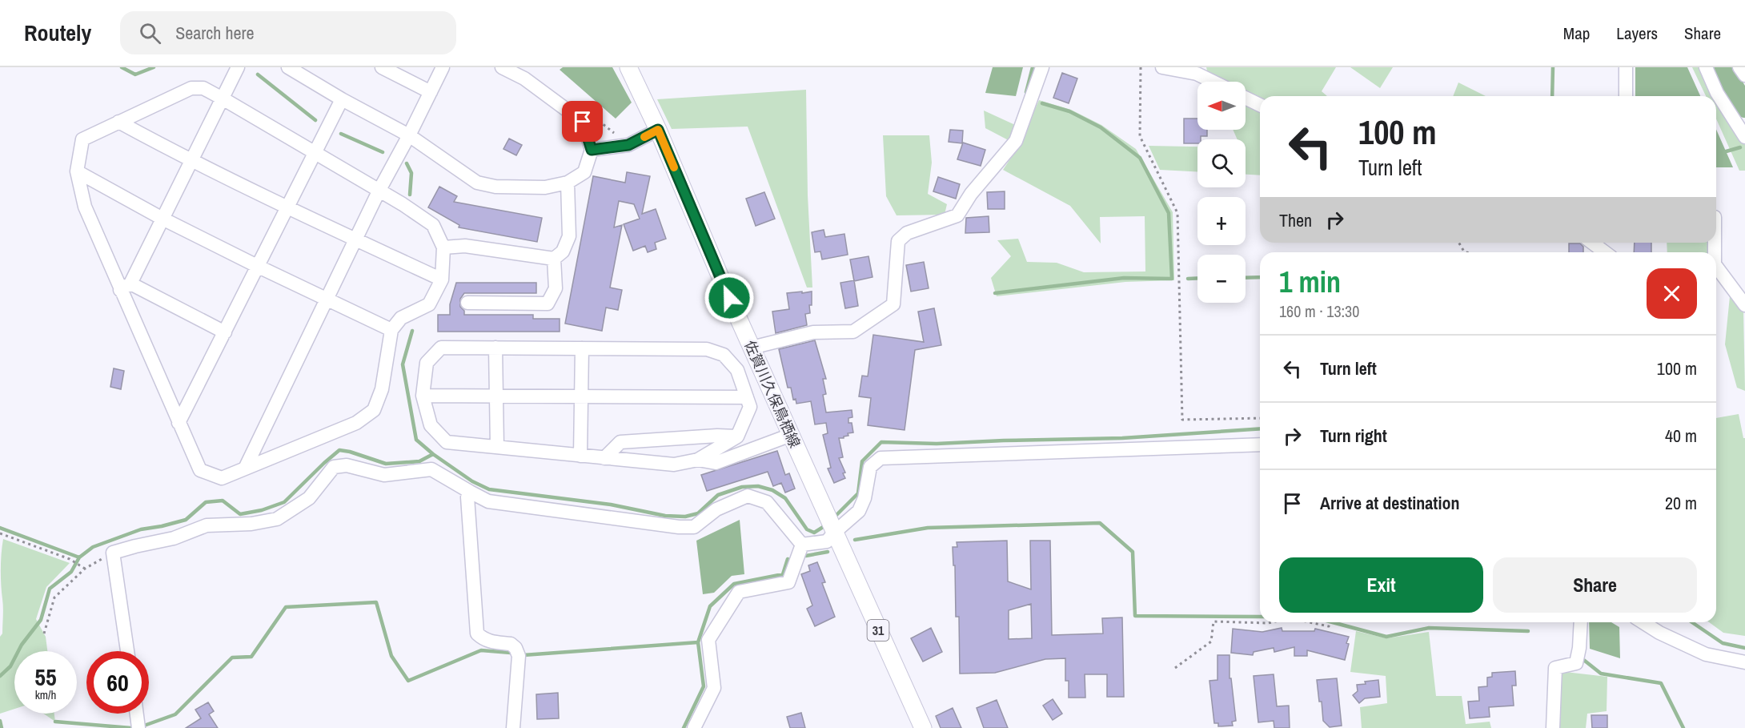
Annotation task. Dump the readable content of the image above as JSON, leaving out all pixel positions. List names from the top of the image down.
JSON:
{
  "streets": {
    "main road": ["佐賀川久保鳥栖線", "31"]
  },
  "crossings": [
    ["佐賀川久保鳥栖線", "31"]
  ],
  "north": "left",
  "page": {
    "header": "Routely",
    "search": "Search here",
    "nav": ["Map", "Layers", "Share"],
    "map_buttons": ["+", "−"],
    "turn": ["100 m", "Turn left"],
    "then": "Then",
    "heading": ["1 min", "160 m · 13:30"],
    "list": [
      {
        "name": "Turn left",
        "value": "100 m"
      },
      {
        "name": "Turn right",
        "value": "40 m"
      },
      {
        "name": "Arrive at destination",
        "value": "20 m"
      }
    ],
    "buttons": ["Exit", "Share"],
    "speed": "55 km/h",
    "limit": "60"
  }
}
